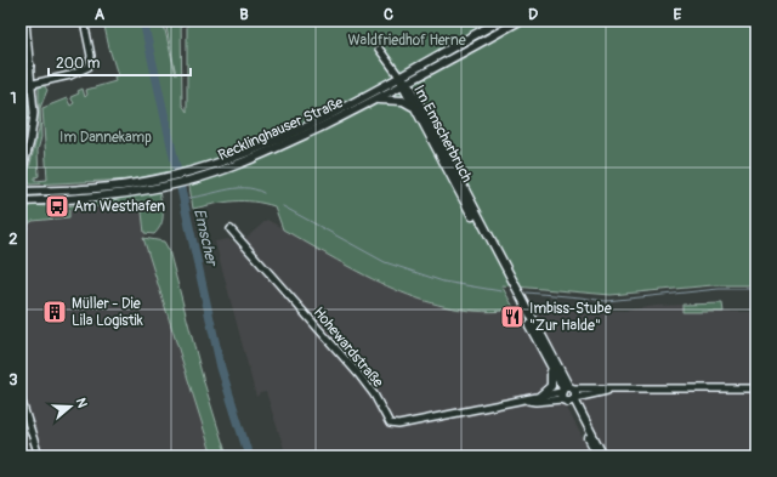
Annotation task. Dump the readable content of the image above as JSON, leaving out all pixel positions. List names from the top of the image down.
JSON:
{
  "streets": {
    "main road": ["Recklinghauser Straße", "Im Emscherbruch"],
    "street": ["Hohewardstraße"]
  },
  "crossings": [
    ["Recklinghauser Straße", "Im Emscherbruch"],
    ["Im Emscherbruch", "Hohewardstraße"]
  ],
  "water": ["Emscher"],
  "parks": ["Waldfriedhof Herne", "Im Dannekamp"],
  "places": {
    "bus stop": ["Am Westhafen"],
    "building": ["Müller - Die Lila Logistik"],
    "restaurant": ["Imbiss-Stube \"Zur Halde\""]
  },
  "scale_bar": "200 m",
  "north": "right",
  "grid": {
    "columns": [
      "A",
      "B",
      "C",
      "D",
      "E"
    ],
    "rows": ["1", "2", "3"]
  }
}
